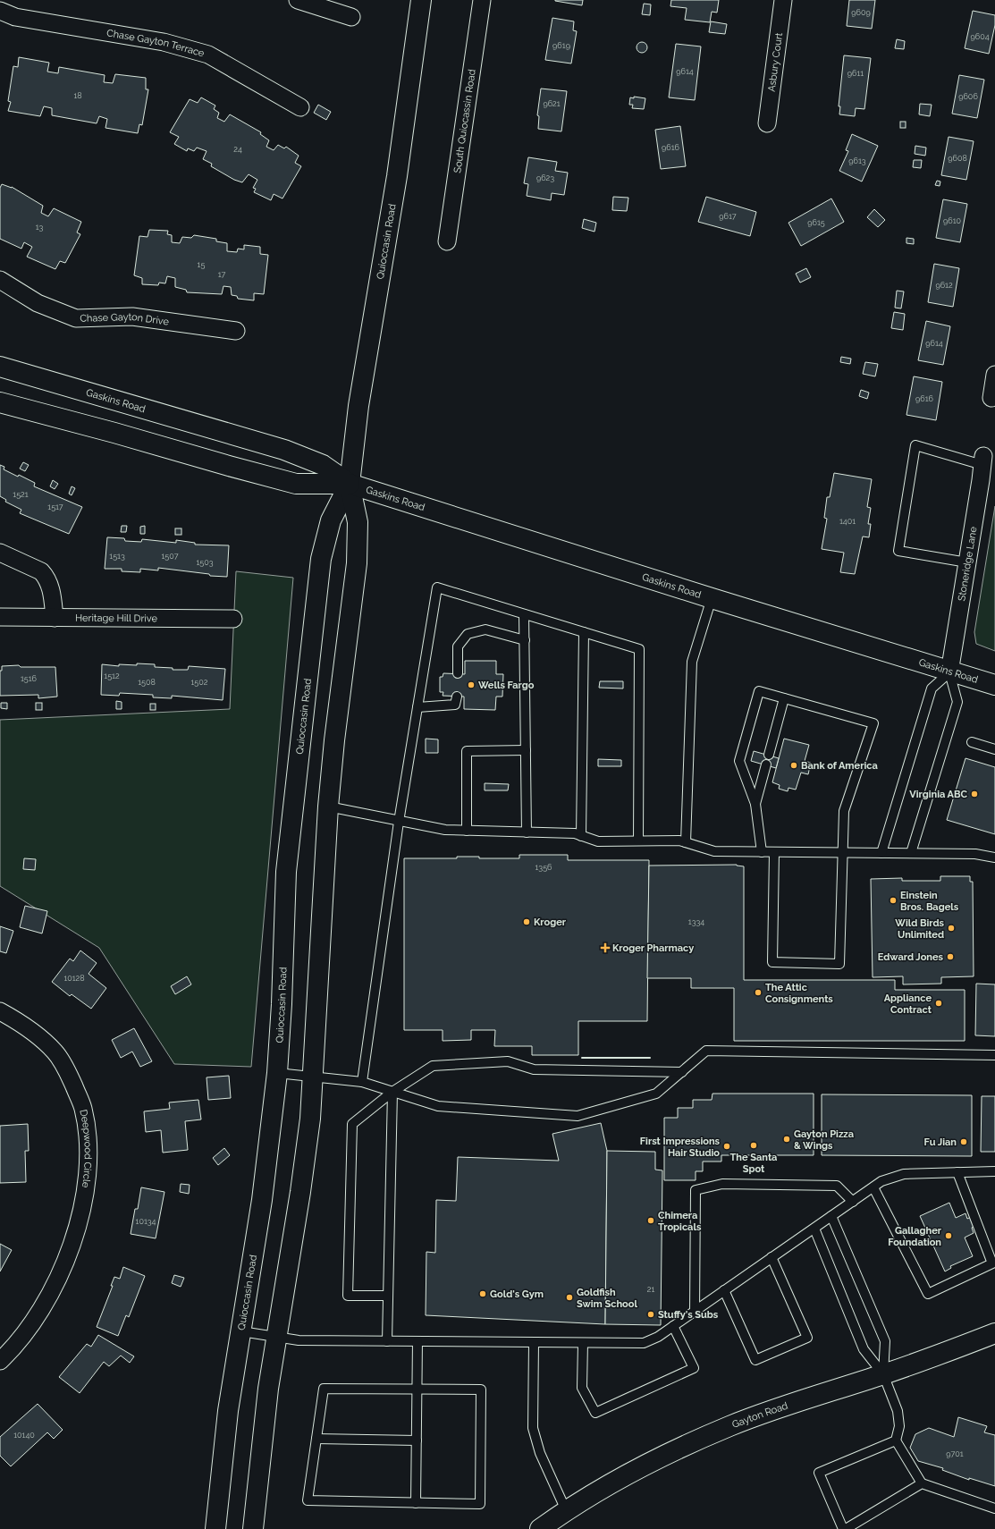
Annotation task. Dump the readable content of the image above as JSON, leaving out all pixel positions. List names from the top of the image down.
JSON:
{
  "streets": {
    "main road": ["Quioccasin Road", "Gaskins Road", "Gayton Road"],
    "street": [
      "Chase Gayton Terrace",
      "Asbury Court",
      "South Quiocassin Road",
      "Chase Gayton Drive",
      "Stoneridge Lane",
      "Heritage Hill Drive",
      "Deepwood Circle"
    ]
  },
  "crossings": [
    ["Quioccasin Road", "Gaskins Road"],
    ["Gaskins Road", "Stoneridge Lane"]
  ],
  "places": {
    "other": [
      "Wells Fargo",
      "Bank of America",
      "Virginia ABC",
      "Einstein Bros. Bagels",
      "Kroger",
      "Wild Birds Unlimited",
      "Edward Jones",
      "The Attic Consignments",
      "Appliance Contract",
      "Gayton Pizza & Wings",
      "Fu Jian",
      "The Santa Spot",
      "First Impressions Hair Studio",
      "Chimera Tropicals",
      "Gallagher Foundation",
      "Gold's Gym",
      "Goldfish Swim School",
      "Stuffy's Subs"
    ],
    "health": ["Kroger Pharmacy"]
  },
  "house_numbers": [
    "9609",
    "9604",
    "9619",
    "9614",
    "9611",
    "18",
    "9606",
    "9621",
    "9616",
    "24",
    "9608",
    "9613",
    "9623",
    "9617",
    "9610",
    "9615",
    "13",
    "15",
    "17",
    "9612",
    "9614",
    "9616",
    "1521",
    "1517",
    "1401",
    "1513",
    "1507",
    "1503",
    "1512",
    "1516",
    "1508",
    "1502",
    "1356",
    "1334",
    "10128",
    "10134",
    "21",
    "10140",
    "9701"
  ]
}
